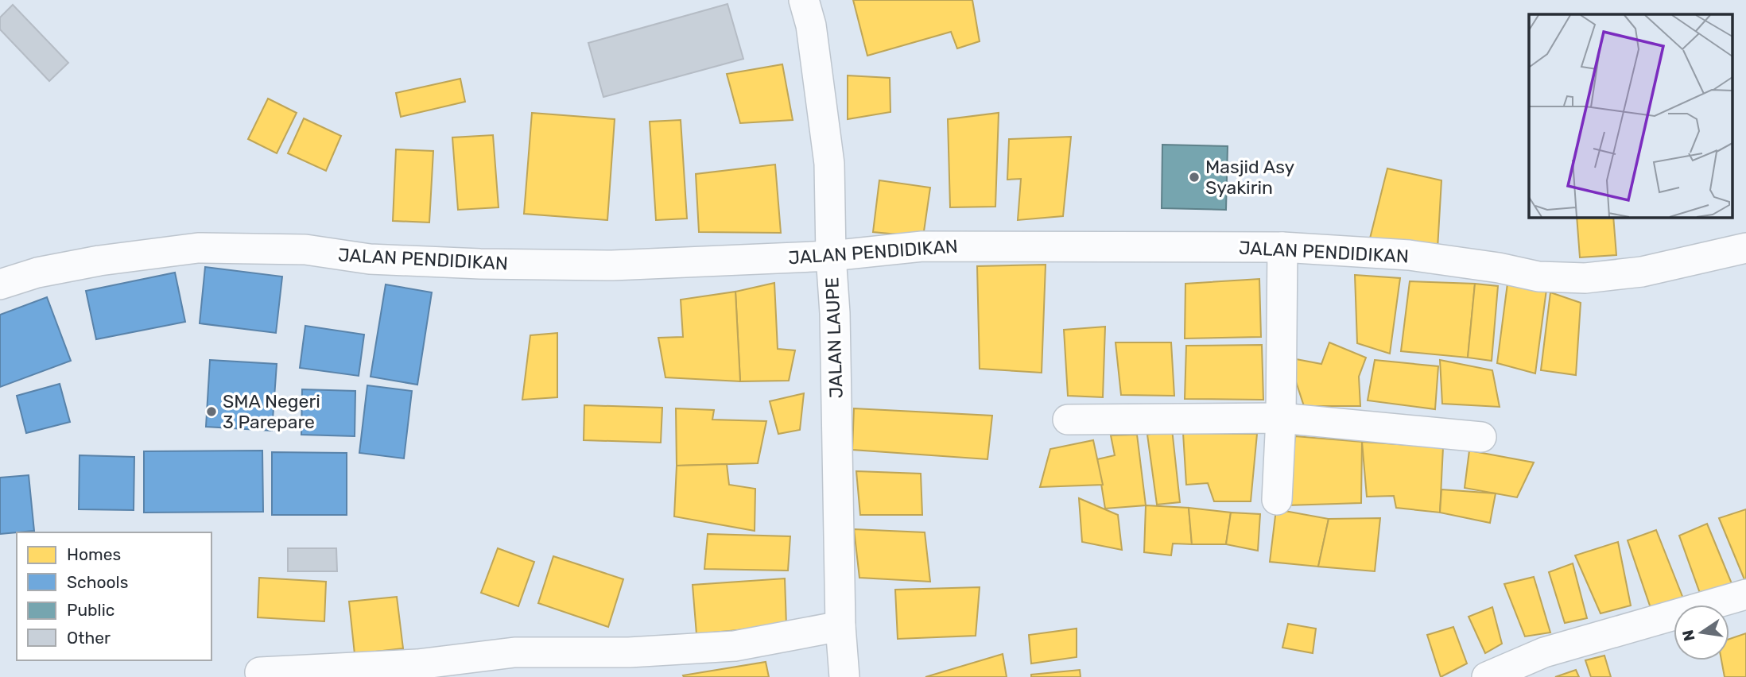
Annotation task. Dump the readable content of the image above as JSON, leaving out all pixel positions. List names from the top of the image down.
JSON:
{
  "streets": {
    "street": ["JALAN PENDIDIKAN", "JALAN LAUPE"]
  },
  "crossings": [
    ["JALAN PENDIDIKAN", "JALAN LAUPE"]
  ],
  "places": ["Masjid Asy Syakirin", "SMA Negeri 3 Parepare"],
  "legend": [
    "Homes",
    "Schools",
    "Public",
    "Other"
  ],
  "north": "left"
}
